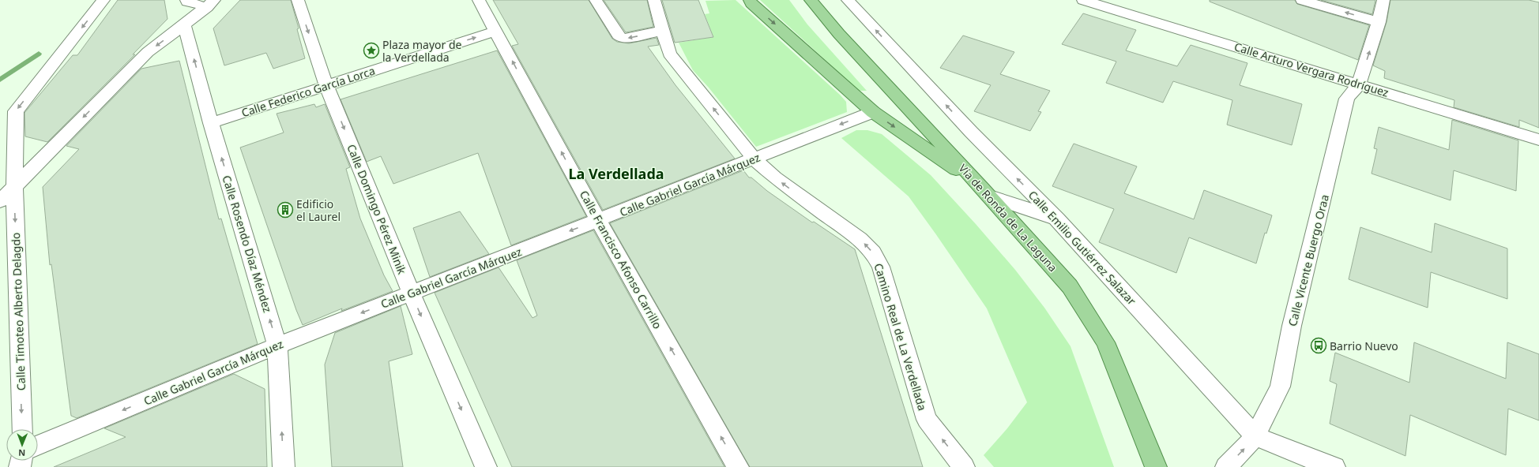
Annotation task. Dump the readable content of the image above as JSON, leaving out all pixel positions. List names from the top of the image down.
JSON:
{
  "streets": {
    "main road": ["Vía de Ronda de La Laguna"],
    "street": [
      "Calle Arturo Vergara Rodríguez",
      "Calle Federico García Lorca",
      "Calle Gabriel García Márquez",
      "Calle Domingo Pérez Minik",
      "Calle Rosendo Díaz Méndez",
      "Calle Emilio Gutiérrez Salazar",
      "Calle Francisco Afonso Carrillo",
      "Calle Vicente Buergo Oraa",
      "Calle Timoteo Alberto Delagdo",
      "Camino Real de La Verdellada"
    ]
  },
  "crossings": [
    ["Calle Arturo Vergara Rodríguez", "Calle Vicente Buergo Oraa"],
    ["Calle Federico García Lorca", "Calle Domingo Pérez Minik"],
    ["Calle Federico García Lorca", "Calle Rosendo Díaz Méndez"],
    ["Calle Federico García Lorca", "Calle Francisco Afonso Carrillo"],
    ["Calle Gabriel García Márquez", "Calle Domingo Pérez Minik"],
    ["Calle Gabriel García Márquez", "Calle Rosendo Díaz Méndez"],
    ["Calle Gabriel García Márquez", "Calle Francisco Afonso Carrillo"],
    ["Calle Gabriel García Márquez", "Camino Real de La Verdellada"],
    ["Calle Emilio Gutiérrez Salazar", "Calle Vicente Buergo Oraa"]
  ],
  "one_way": [
    "Calle Federico García Lorca",
    "Calle Gabriel García Márquez",
    "Calle Domingo Pérez Minik",
    "Calle Rosendo Díaz Méndez",
    "Calle Emilio Gutiérrez Salazar",
    "Calle Francisco Afonso Carrillo",
    "Calle Timoteo Alberto Delagdo",
    "Camino Real de La Verdellada"
  ],
  "districts": ["La Verdellada"],
  "places": {
    "place": ["Plaza mayor de la Verdellada"],
    "building": ["Edificio el Laurel"],
    "bus stop": ["Barrio Nuevo"]
  },
  "north": "bottom"
}
